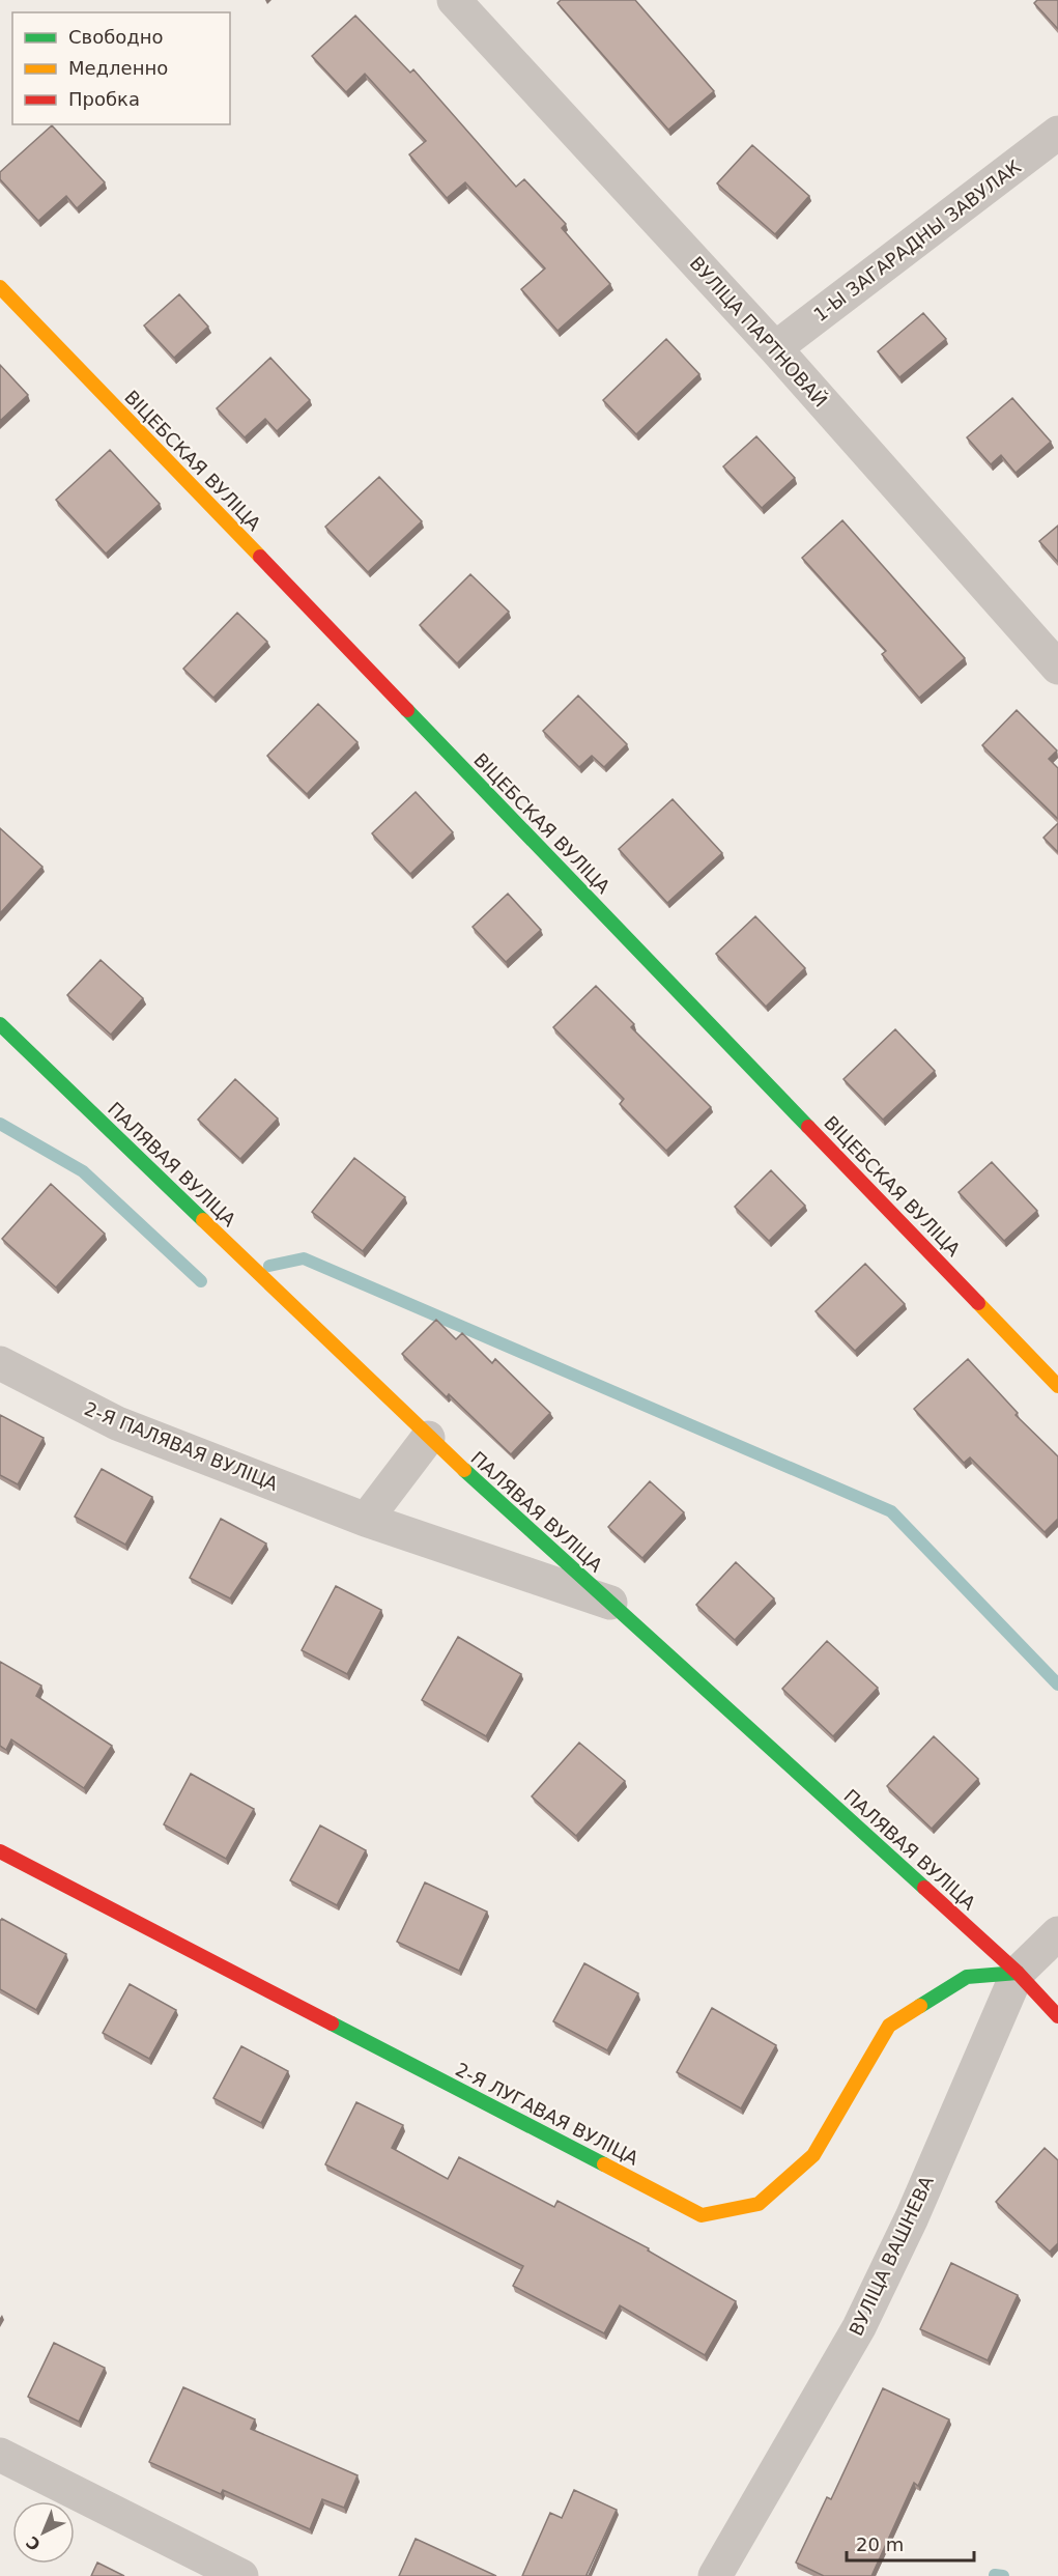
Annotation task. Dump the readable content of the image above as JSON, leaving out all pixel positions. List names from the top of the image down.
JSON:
{
  "streets": {
    "street": [
      "1-Ы ЗАГАРАДНЫ ЗАВУЛАК",
      "ВУЛІЦА ПАРТНОВАЙ",
      "ВІЦЕБСКАЯ ВУЛІЦА",
      "ПАЛЯВАЯ ВУЛІЦА",
      "2-Я ПАЛЯВАЯ ВУЛІЦА",
      "2-Я ЛУГАВАЯ ВУЛІЦА",
      "ВУЛІЦА ВАШНЕВА"
    ]
  },
  "crossings": [
    ["1-Ы ЗАГАРАДНЫ ЗАВУЛАК", "ВУЛІЦА ПАРТНОВАЙ"],
    ["ПАЛЯВАЯ ВУЛІЦА", "2-Я ПАЛЯВАЯ ВУЛІЦА"],
    ["ПАЛЯВАЯ ВУЛІЦА", "2-Я ЛУГАВАЯ ВУЛІЦА"],
    ["ПАЛЯВАЯ ВУЛІЦА", "ВУЛІЦА ВАШНЕВА"],
    ["2-Я ЛУГАВАЯ ВУЛІЦА", "ВУЛІЦА ВАШНЕВА"]
  ],
  "legend": ["Свободно", "Медленно", "Пробка"],
  "scale_bar": "20 m",
  "north": "bottom left"
}
